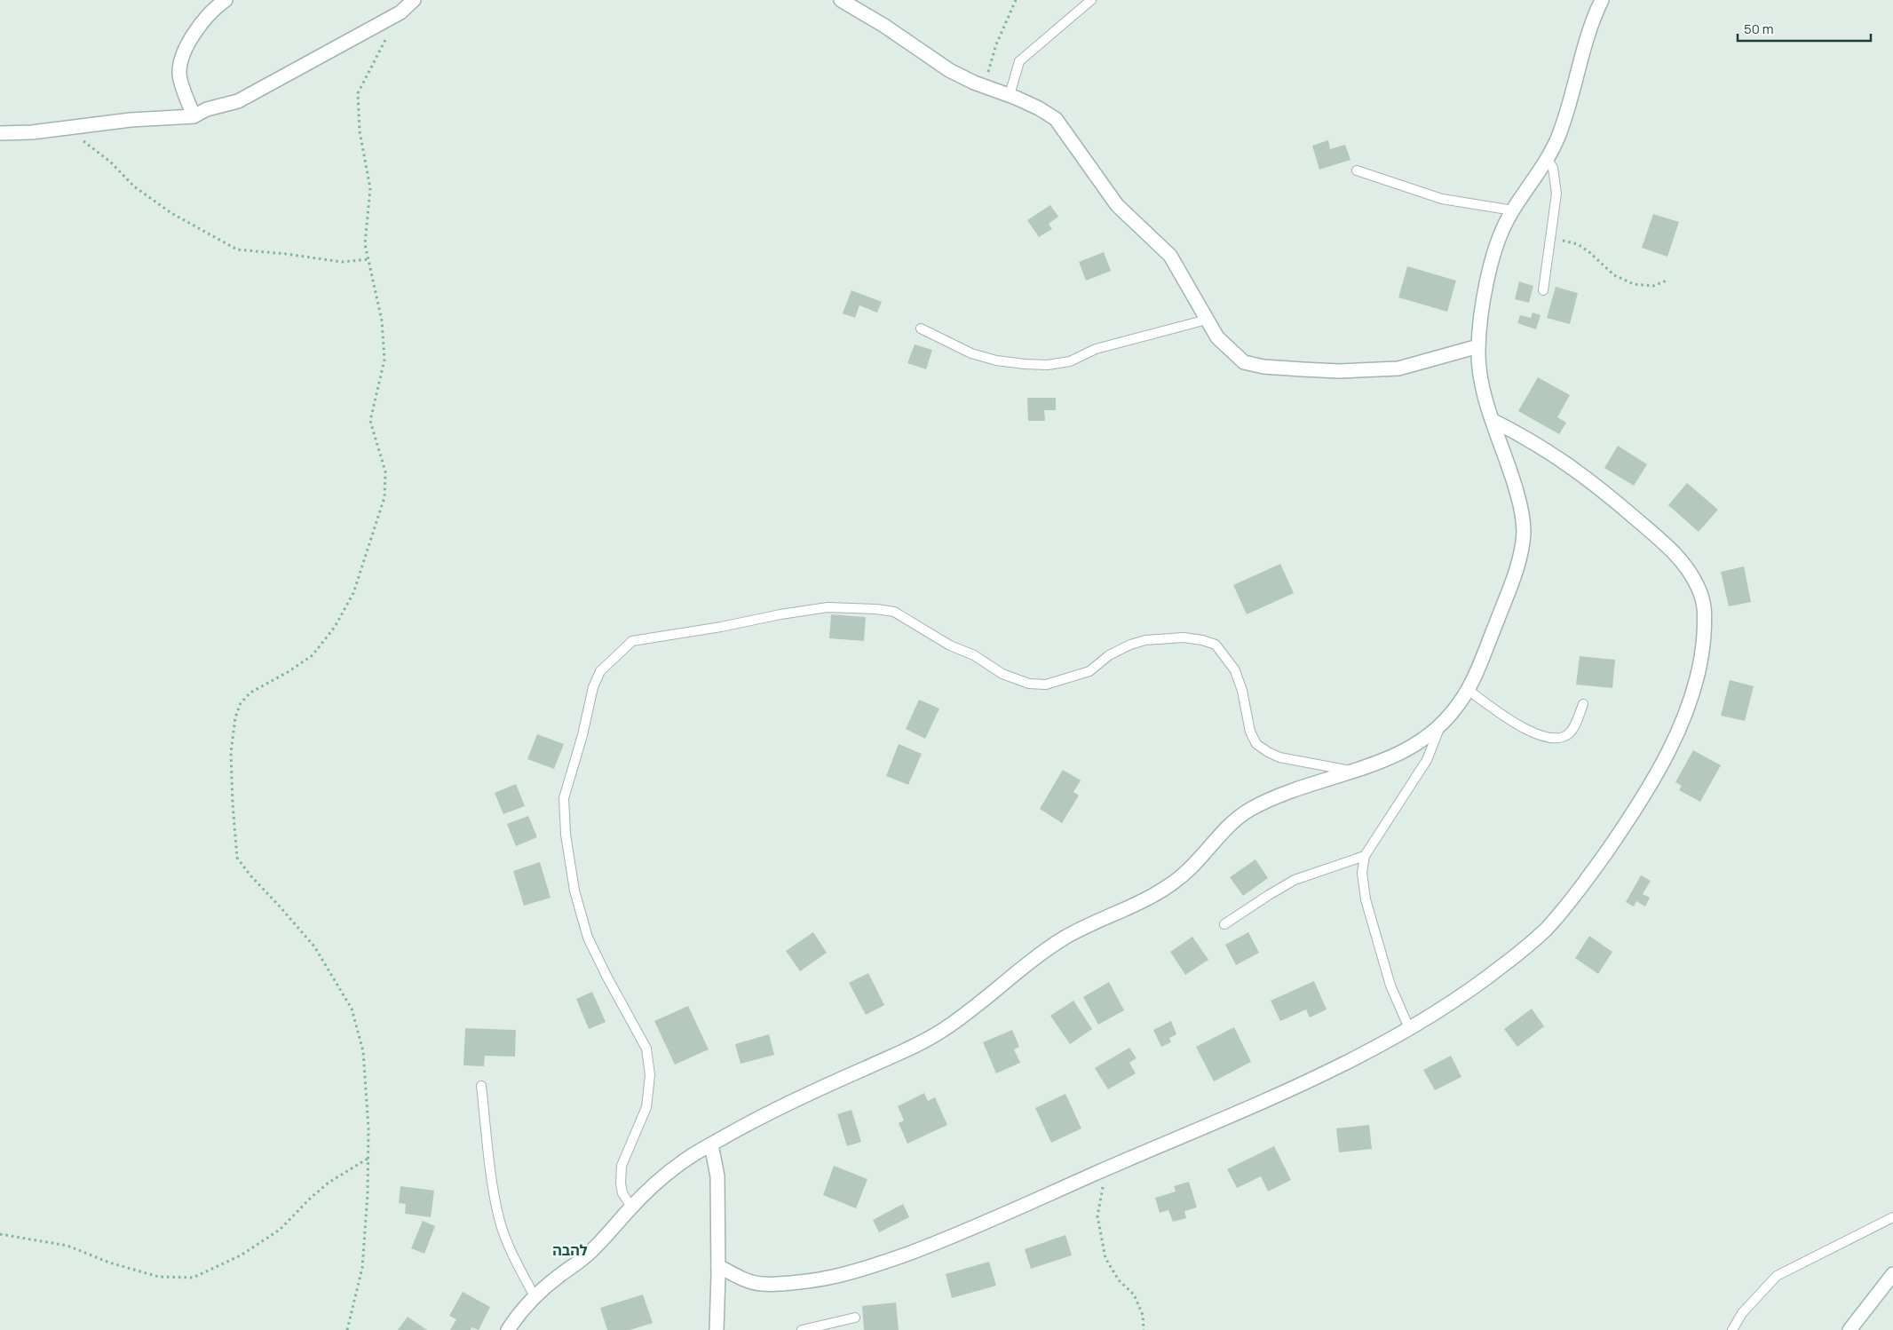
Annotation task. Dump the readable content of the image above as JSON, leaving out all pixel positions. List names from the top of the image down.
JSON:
{
  "districts": ["להבה"],
  "scale_bar": "50 m"
}
